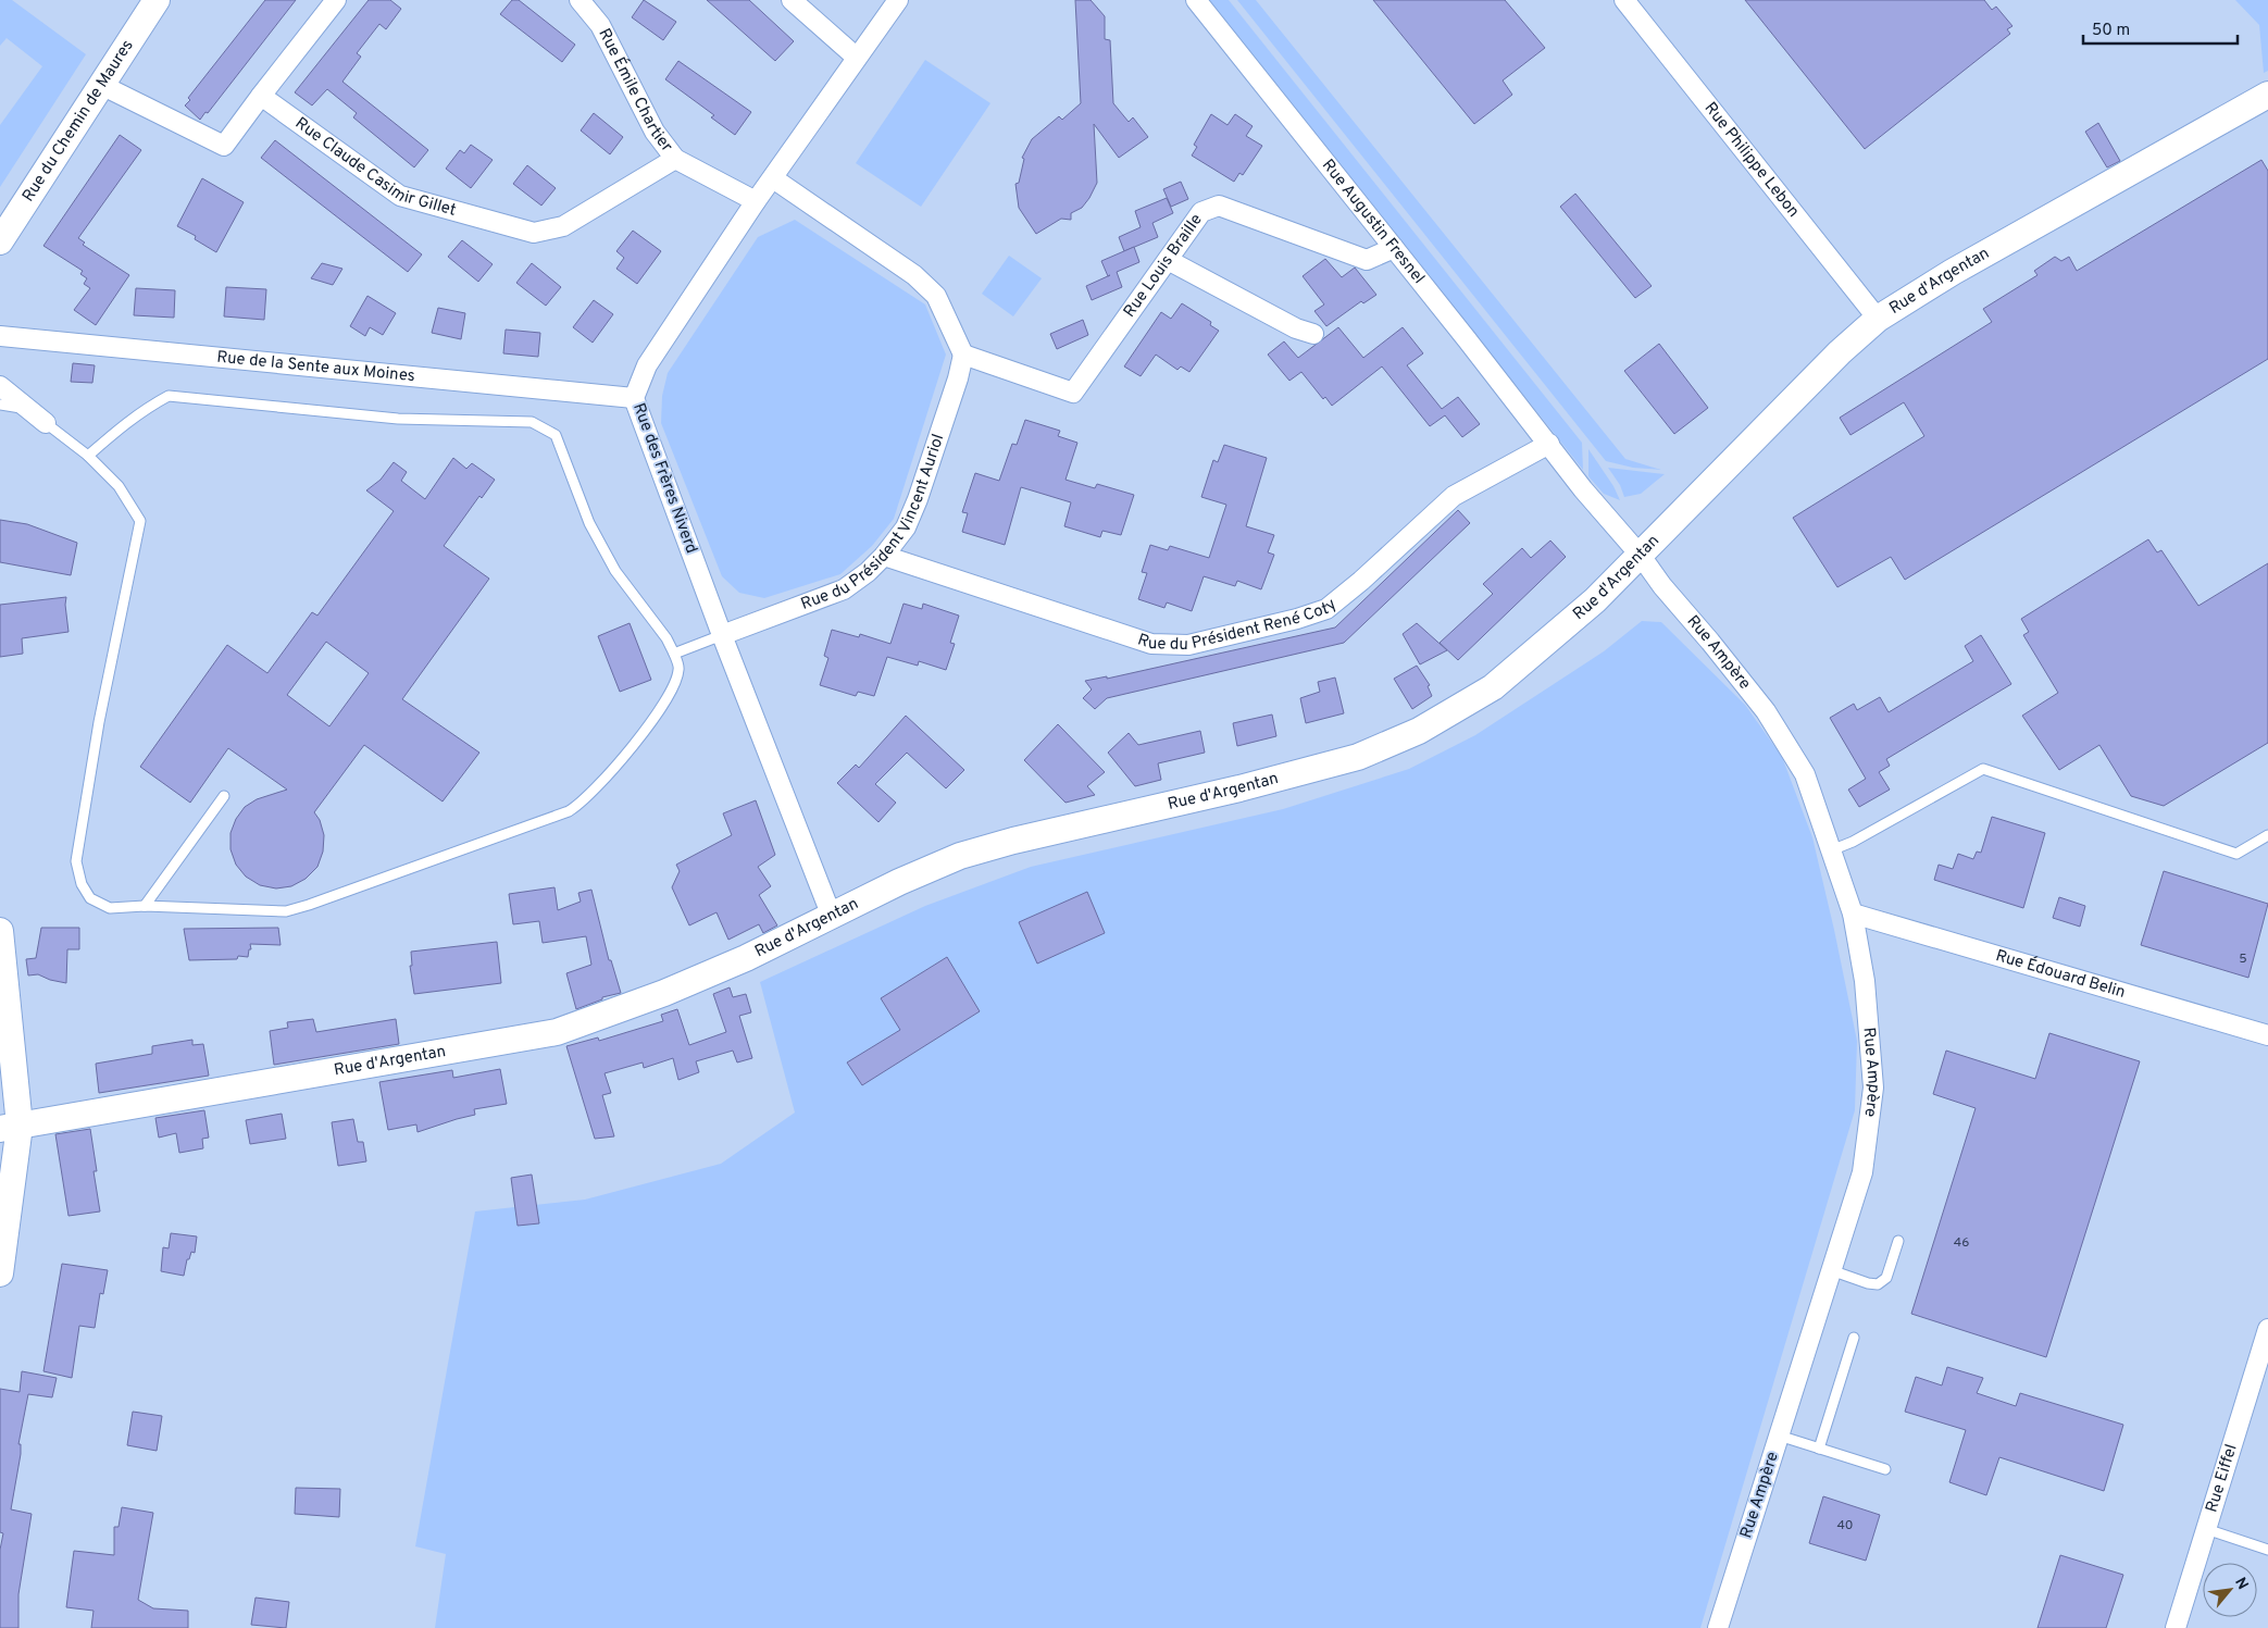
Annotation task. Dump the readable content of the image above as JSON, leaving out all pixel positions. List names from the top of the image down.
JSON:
{
  "streets": {
    "main road": ["Rue du Chemin de Maures", "Rue d'Argentan"],
    "street": [
      "Rue Émile Chartier",
      "Rue Philippe Lebon",
      "Rue Claude Casimir Gillet",
      "Rue Augustin Fresnel",
      "Rue Louis Braille",
      "Rue de la Sente aux Moines",
      "Rue des Frères Niverd",
      "Rue du Président Vincent Auriol",
      "Rue du Président René Coty",
      "Rue Ampère",
      "Rue Édouard Belin",
      "Rue Eiffel"
    ]
  },
  "crossings": [
    ["Rue Émile Chartier", "Rue Claude Casimir Gillet"],
    ["Rue Émile Chartier", "Rue des Frères Niverd"],
    ["Rue Philippe Lebon", "Rue d'Argentan"],
    ["Rue Augustin Fresnel", "Rue Louis Braille"],
    ["Rue Augustin Fresnel", "Rue d'Argentan"],
    ["Rue Augustin Fresnel", "Rue du Président René Coty"],
    ["Rue Augustin Fresnel", "Rue Ampère"],
    ["Rue Louis Braille", "Rue du Président Vincent Auriol"],
    ["Rue d'Argentan", "Rue des Frères Niverd"],
    ["Rue d'Argentan", "Rue Ampère"],
    ["Rue de la Sente aux Moines", "Rue des Frères Niverd"],
    ["Rue des Frères Niverd", "Rue du Président Vincent Auriol"],
    ["Rue du Président Vincent Auriol", "Rue du Président René Coty"],
    ["Rue Ampère", "Rue Édouard Belin"]
  ],
  "house_numbers": ["5", "46", "40"],
  "scale_bar": "50 m",
  "north": "top right"
}
